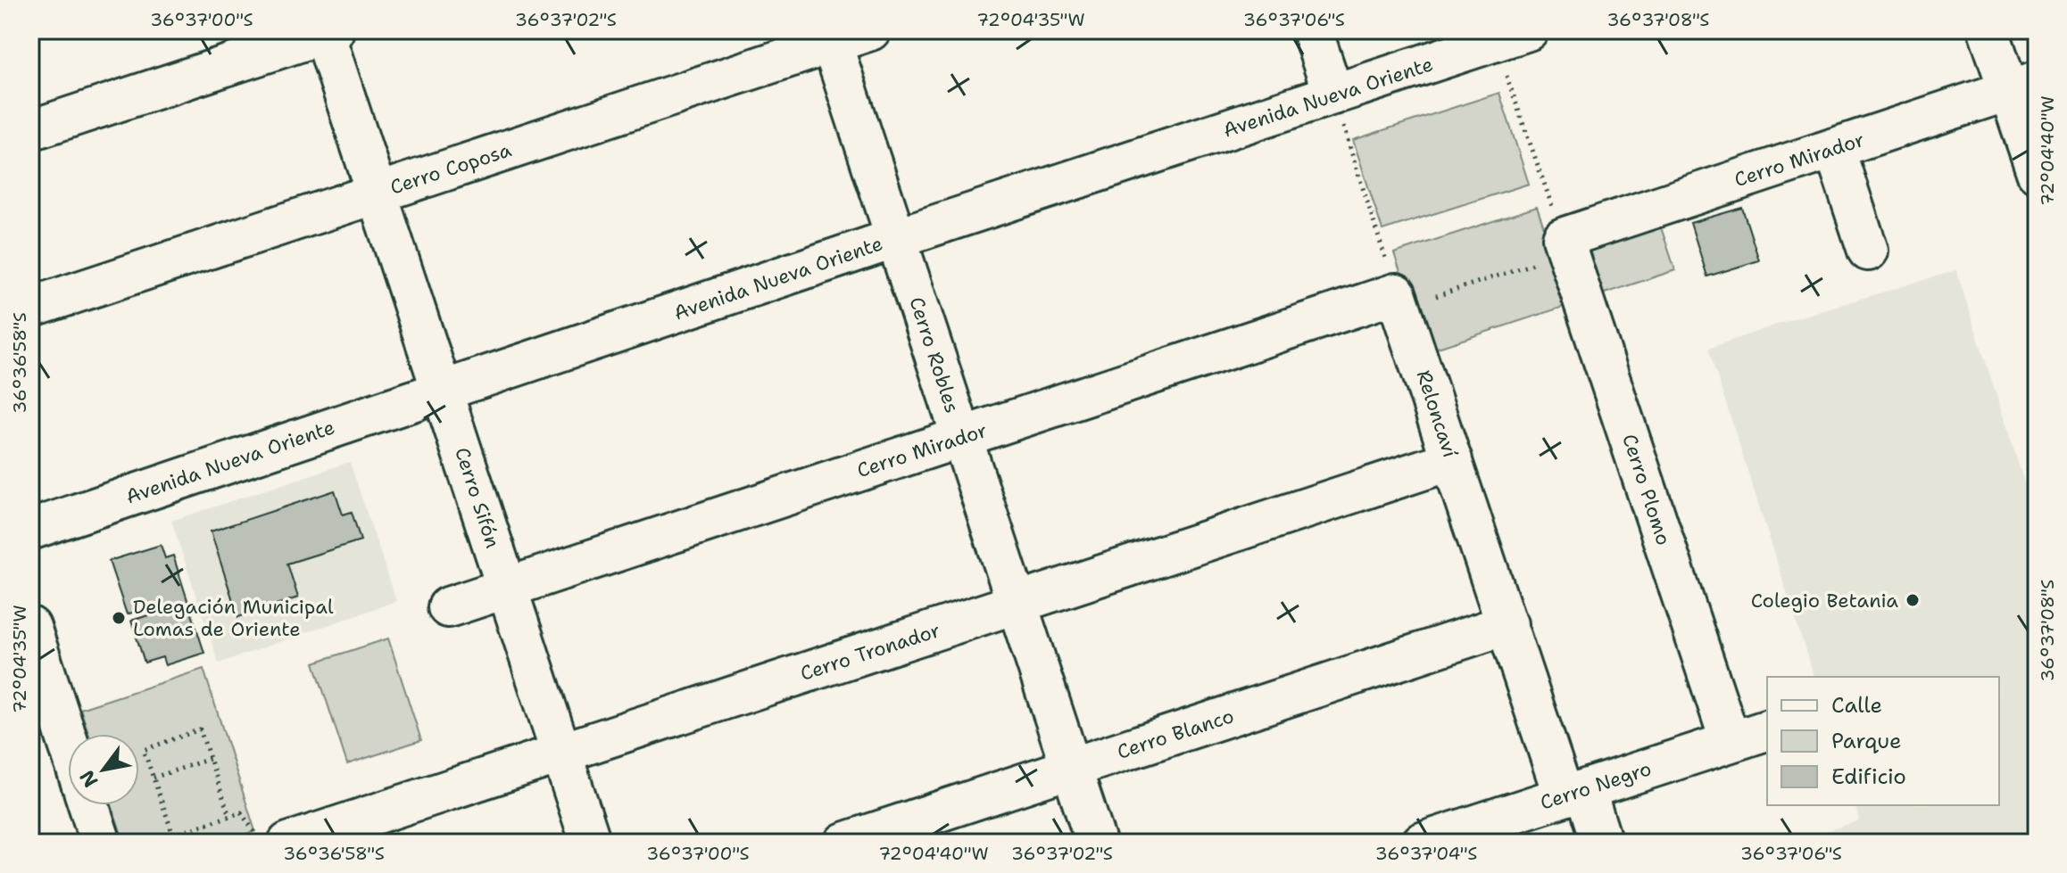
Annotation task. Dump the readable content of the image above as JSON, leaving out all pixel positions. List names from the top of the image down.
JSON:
{
  "streets": {
    "street": [
      "Avenida Nueva Oriente",
      "Cerro Mirador",
      "Cerro Coposa",
      "Cerro Robles",
      "Reloncaví",
      "Cerro Plomo",
      "Cerro Sifón",
      "Cerro Tronador",
      "Cerro Blanco",
      "Cerro Negro"
    ]
  },
  "crossings": [
    ["Avenida Nueva Oriente", "Cerro Robles"],
    ["Avenida Nueva Oriente", "Cerro Sifón"],
    ["Cerro Mirador", "Cerro Robles"],
    ["Cerro Mirador", "Reloncaví"],
    ["Cerro Mirador", "Cerro Plomo"],
    ["Cerro Mirador", "Cerro Sifón"],
    ["Cerro Coposa", "Cerro Robles"],
    ["Cerro Coposa", "Cerro Sifón"],
    ["Cerro Robles", "Cerro Tronador"],
    ["Cerro Robles", "Cerro Blanco"],
    ["Reloncaví", "Cerro Tronador"],
    ["Reloncaví", "Cerro Blanco"],
    ["Reloncaví", "Cerro Negro"],
    ["Cerro Plomo", "Cerro Negro"],
    ["Cerro Sifón", "Cerro Tronador"]
  ],
  "places": ["Colegio Betania", "Delegación Municipal Lomas de Oriente"],
  "legend": ["Calle", "Parque", "Edificio"],
  "north": "bottom left",
  "coordinates": [
    "36°37'00\"S",
    "36°37'02\"S",
    "72°04'35\"W",
    "36°37'06\"S",
    "36°37'08\"S",
    "72°04'40\"W",
    "36°36'58\"S",
    "36°37'04\"S"
  ]
}
